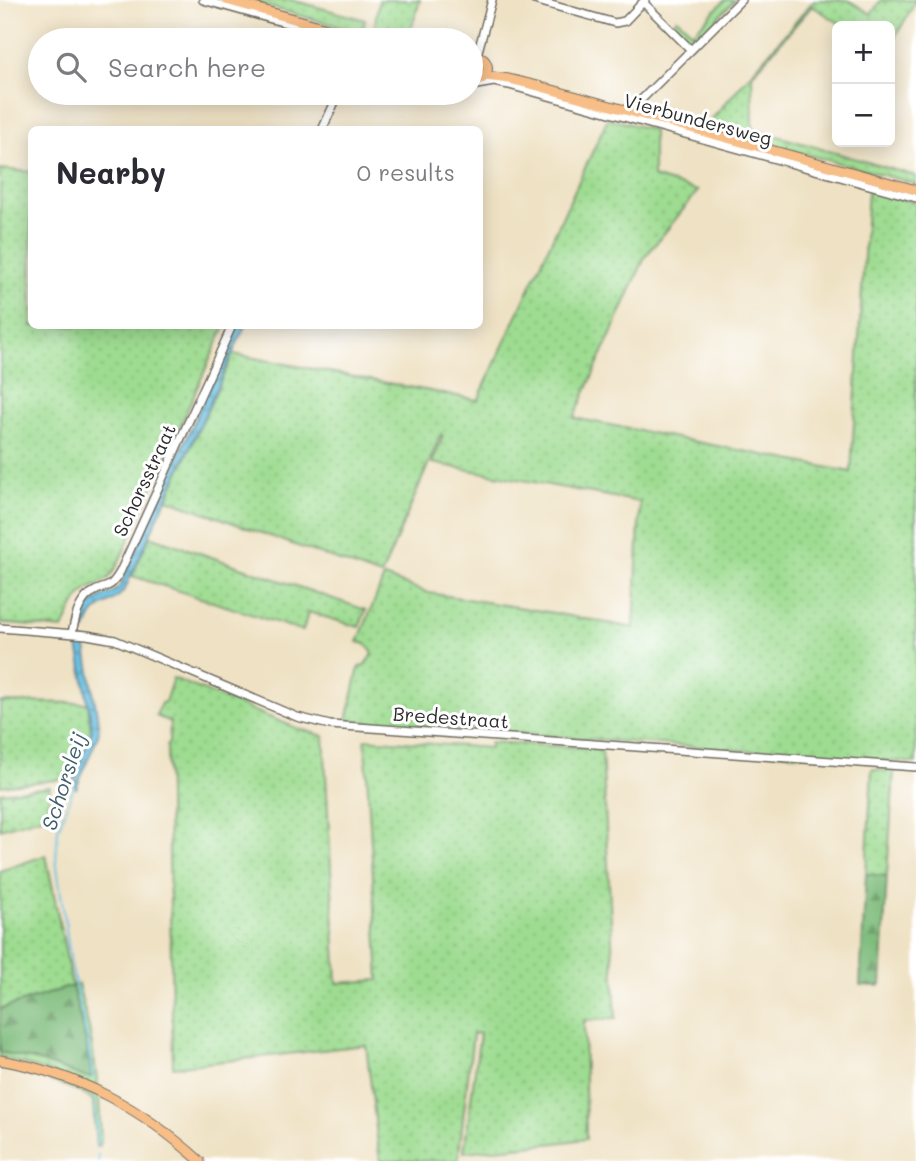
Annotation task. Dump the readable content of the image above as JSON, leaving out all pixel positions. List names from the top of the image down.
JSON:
{
  "streets": {
    "main road": ["Vierbundersweg"],
    "street": ["Schorsstraat", "Bredestraat"]
  },
  "crossings": [
    ["Schorsstraat", "Bredestraat"]
  ],
  "water": ["Schorsleij"],
  "page": {
    "map_buttons": ["+", "−"],
    "search": "Search here",
    "heading": ["Nearby", "0 results"]
  }
}
